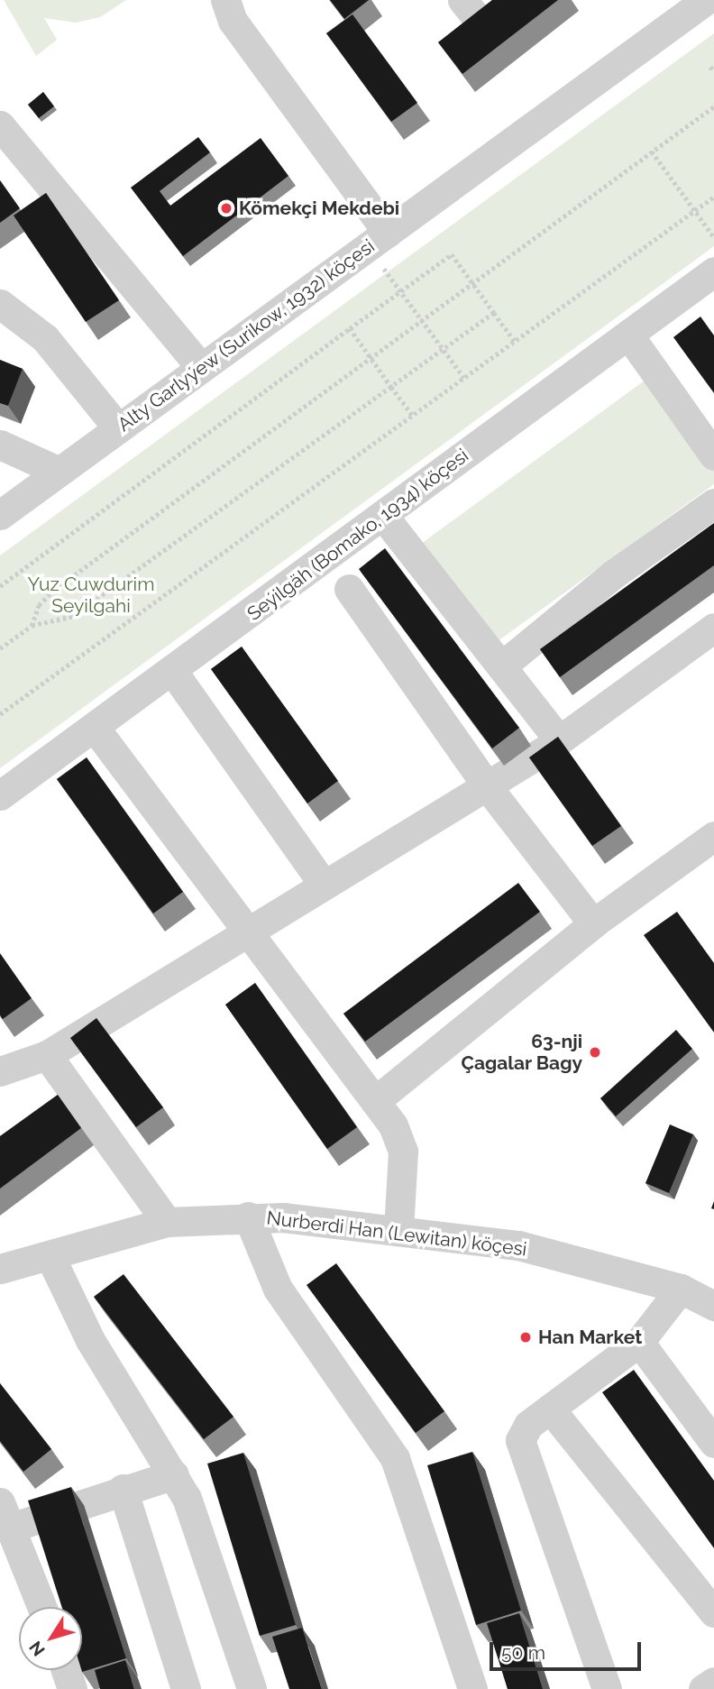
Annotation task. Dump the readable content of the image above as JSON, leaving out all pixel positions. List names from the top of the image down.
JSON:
{
  "streets": {
    "street": ["Alty Garlyýew (Surikow, 1932) köçesi", "Seýilgäh (Bomako, 1934) köçesi", "Nurberdi Han (Lewitan) köçesi"]
  },
  "parks": ["Yuz Cuwdurim Seyilgahi"],
  "places": ["Kömekçi Mekdebi", "63-nji Çagalar Bagy", "Han Market"],
  "scale_bar": "50 m",
  "north": "bottom left"
}
